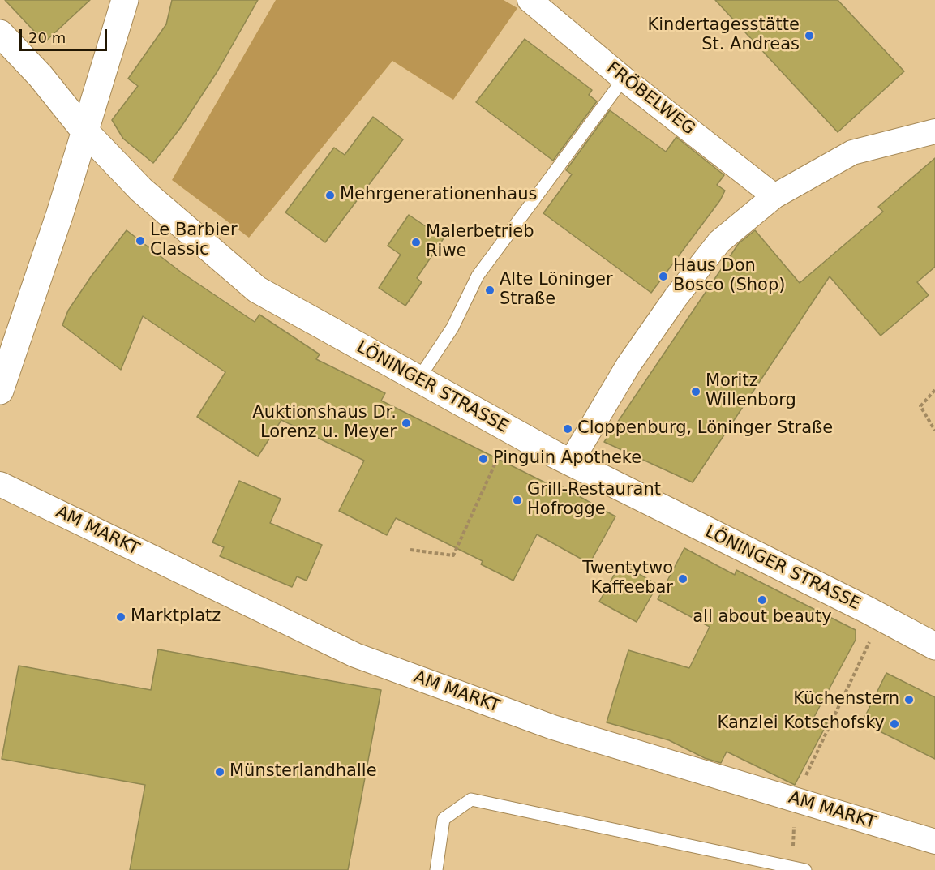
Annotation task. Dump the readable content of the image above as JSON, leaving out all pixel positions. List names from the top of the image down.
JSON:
{
  "streets": {
    "street": ["FRÖBELWEG", "LÖNINGER STRASSE", "AM MARKT"]
  },
  "places": [
    "Kindertagesstätte St. Andreas",
    "Mehrgenerationenhaus",
    "Le Barbier Classic",
    "Malerbetrieb Riwe",
    "Haus Don Bosco (Shop)",
    "Alte Löninger Straße",
    "Moritz Willenborg",
    "Auktionshaus Dr. Lorenz u. Meyer",
    "Cloppenburg, Löninger Straße",
    "Pinguin Apotheke",
    "Grill-Restaurant Hofrogge",
    "Twentytwo Kaffeebar",
    "all about beauty",
    "Marktplatz",
    "Küchenstern",
    "Kanzlei Kotschofsky",
    "Münsterlandhalle"
  ],
  "scale_bar": "20 m"
}
